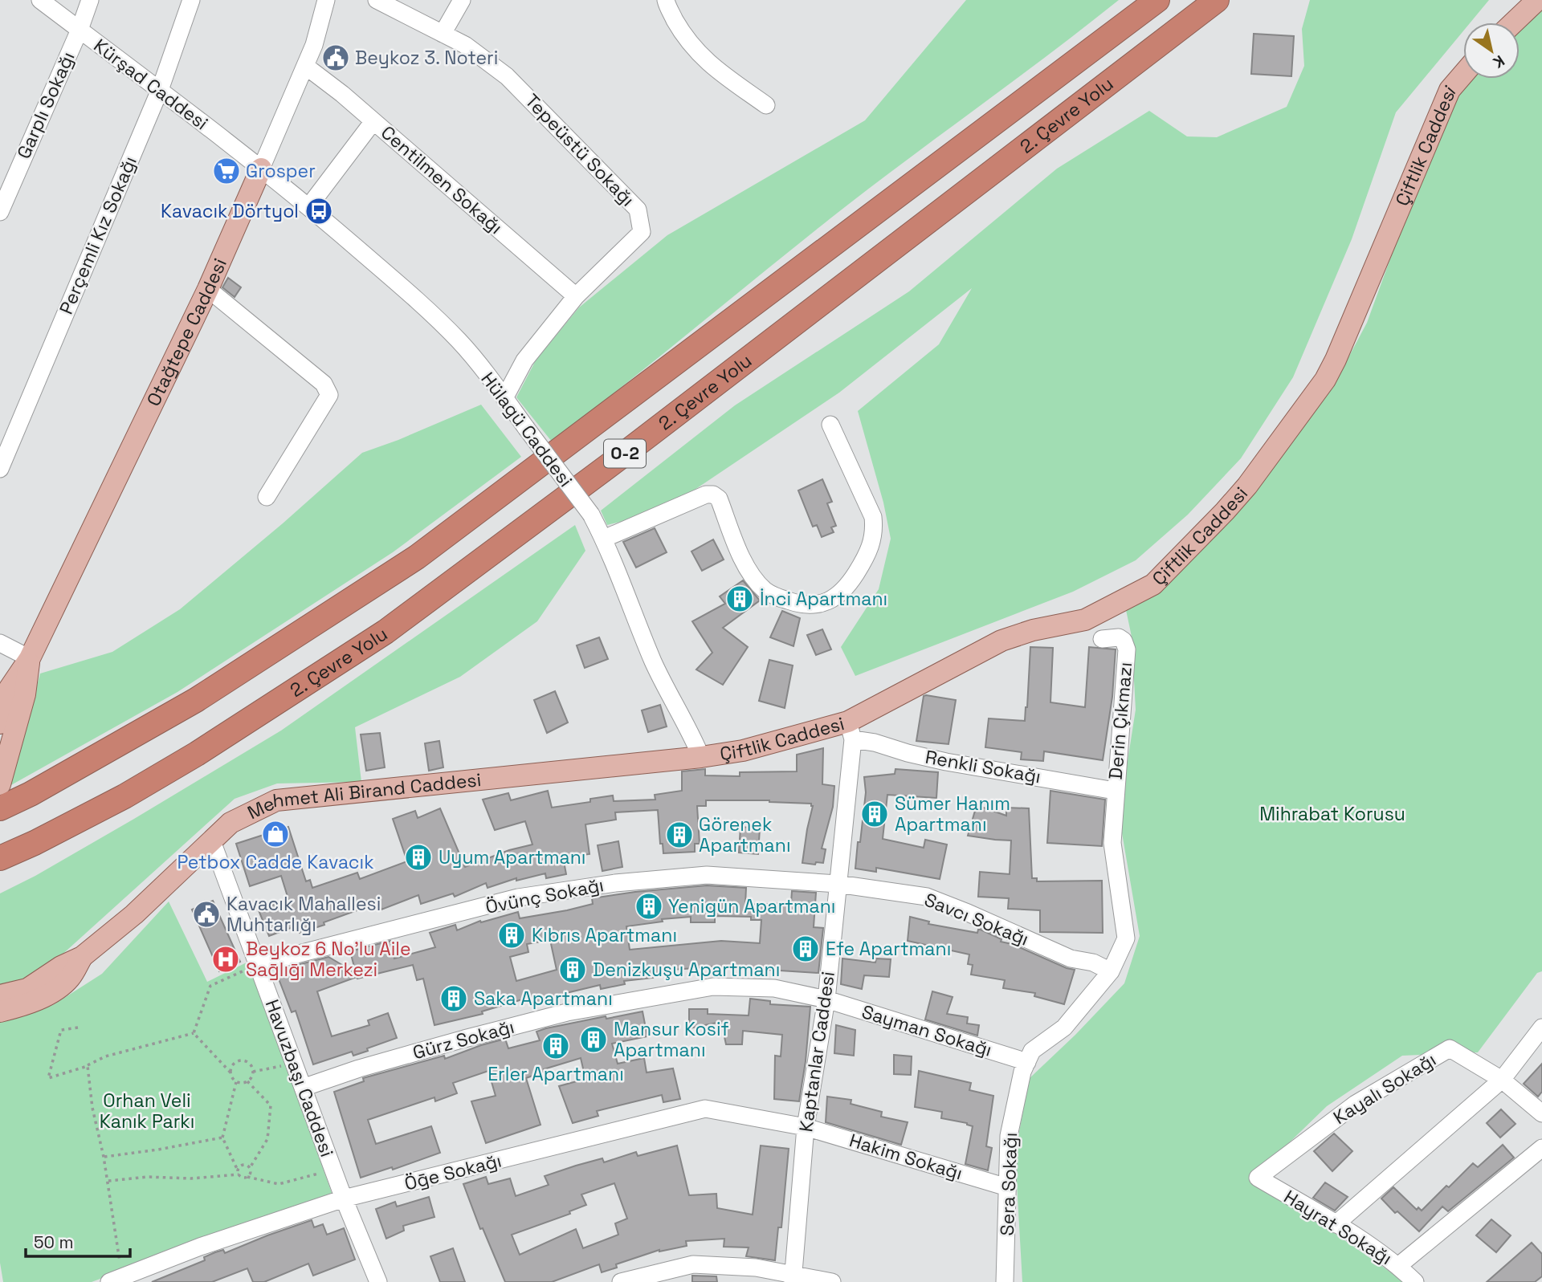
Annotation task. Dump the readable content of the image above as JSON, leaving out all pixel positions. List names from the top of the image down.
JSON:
{
  "streets": {
    "highway": ["2. Çevre Yolu", "O-2"],
    "main road": ["Çiftlik Caddesi", "Otağtepe Caddesi", "Mehmet Ali Birand Caddesi"],
    "street": [
      "Kürşad Caddesi",
      "Garplı Sokağı",
      "Tepeüstü Sokağı",
      "Centilmen Sokağı",
      "Perçemli Kız Sokağı",
      "Hülagü Caddesi",
      "Derin Çıkmazı",
      "Renkli Sokağı",
      "Övünç Sokağı",
      "Savcı Sokağı",
      "Sayman Sokağı",
      "Gürz Sokağı",
      "Kaptanlar Caddesi",
      "Havuzbaşı Caddesi",
      "Kayalı Sokağı",
      "Hakim Sokağı",
      "Öḡe Sokağı",
      "Sera Sokağı",
      "Hayrat Sokağı"
    ]
  },
  "crossings": [
    ["Kürşad Caddesi", "Garplı Sokağı"],
    ["Kürşad Caddesi", "Perçemli Kız Sokağı"],
    ["Kürşad Caddesi", "Otağtepe Caddesi"],
    ["Kürşad Caddesi", "Hülagü Caddesi"],
    ["Çiftlik Caddesi", "Hülagü Caddesi"],
    ["Çiftlik Caddesi", "Renkli Sokağı"],
    ["Çiftlik Caddesi", "Mehmet Ali Birand Caddesi"],
    ["Çiftlik Caddesi", "Kaptanlar Caddesi"],
    ["Tepeüstü Sokağı", "Centilmen Sokağı"],
    ["Tepeüstü Sokağı", "Hülagü Caddesi"],
    ["Centilmen Sokağı", "Otağtepe Caddesi"],
    ["Otağtepe Caddesi", "Hülagü Caddesi"],
    ["Hülagü Caddesi", "Mehmet Ali Birand Caddesi"],
    ["Derin Çıkmazı", "Renkli Sokağı"],
    ["Derin Çıkmazı", "Sera Sokağı"],
    ["Renkli Sokağı", "Kaptanlar Caddesi"],
    ["Renkli Sokağı", "Sera Sokağı"],
    ["Mehmet Ali Birand Caddesi", "Havuzbaşı Caddesi"],
    ["Övünç Sokağı", "Savcı Sokağı"],
    ["Övünç Sokağı", "Kaptanlar Caddesi"],
    ["Övünç Sokağı", "Havuzbaşı Caddesi"],
    ["Savcı Sokağı", "Kaptanlar Caddesi"],
    ["Savcı Sokağı", "Sera Sokağı"],
    ["Sayman Sokağı", "Gürz Sokağı"],
    ["Sayman Sokağı", "Kaptanlar Caddesi"],
    ["Sayman Sokağı", "Sera Sokağı"],
    ["Gürz Sokağı", "Kaptanlar Caddesi"],
    ["Gürz Sokağı", "Havuzbaşı Caddesi"],
    ["Kaptanlar Caddesi", "Hakim Sokağı"],
    ["Kaptanlar Caddesi", "Öḡe Sokağı"],
    ["Havuzbaşı Caddesi", "Öḡe Sokağı"],
    ["Kayalı Sokağı", "Hayrat Sokağı"],
    ["Hakim Sokağı", "Öḡe Sokağı"],
    ["Hakim Sokağı", "Sera Sokağı"]
  ],
  "parks": ["Mihrabat Korusu", "Orhan Veli Kanık Parkı"],
  "places": {
    "public building": ["Beykoz 3. Noteri", "Kavacık Mahallesi Muhtarlığı"],
    "supermarket": ["Grosper"],
    "bus stop": ["Kavacık Dörtyol"],
    "building": [
      "İnci Apartmanı",
      "Sümer Hanım Apartmanı",
      "Görenek Apartmanı",
      "Uyum Apartmanı",
      "Yenigün Apartmanı",
      "Kıbrıs Apartmanı",
      "Efe Apartmanı",
      "Denizkuşu Apartmanı",
      "Saka Apartmanı",
      "Mansur Kosif Apartmanı",
      "Erler Apartmanı"
    ],
    "shop": ["Petbox Cadde Kavacık"],
    "hospital": ["Beykoz 6 No'lu Aile Saḡlıḡı Merkezi"]
  },
  "scale_bar": "50 m",
  "north": "bottom right"
}
